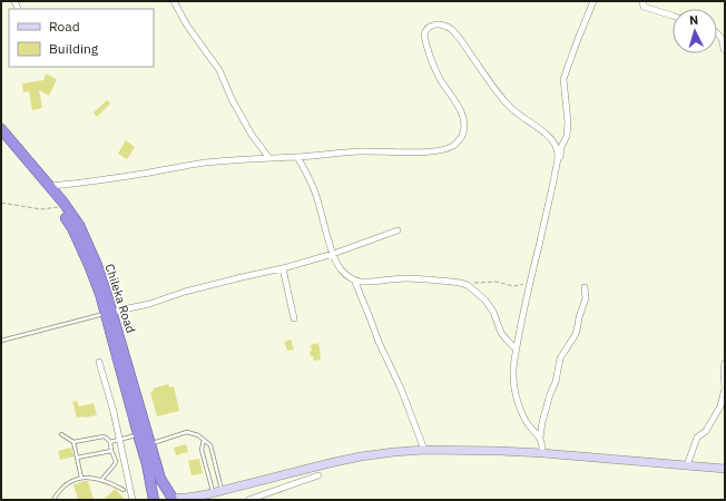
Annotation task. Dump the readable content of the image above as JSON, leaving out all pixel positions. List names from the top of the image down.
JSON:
{
  "streets": {
    "highway": ["Chileka Road"]
  },
  "legend": ["Road", "Building"],
  "north": "top"
}
